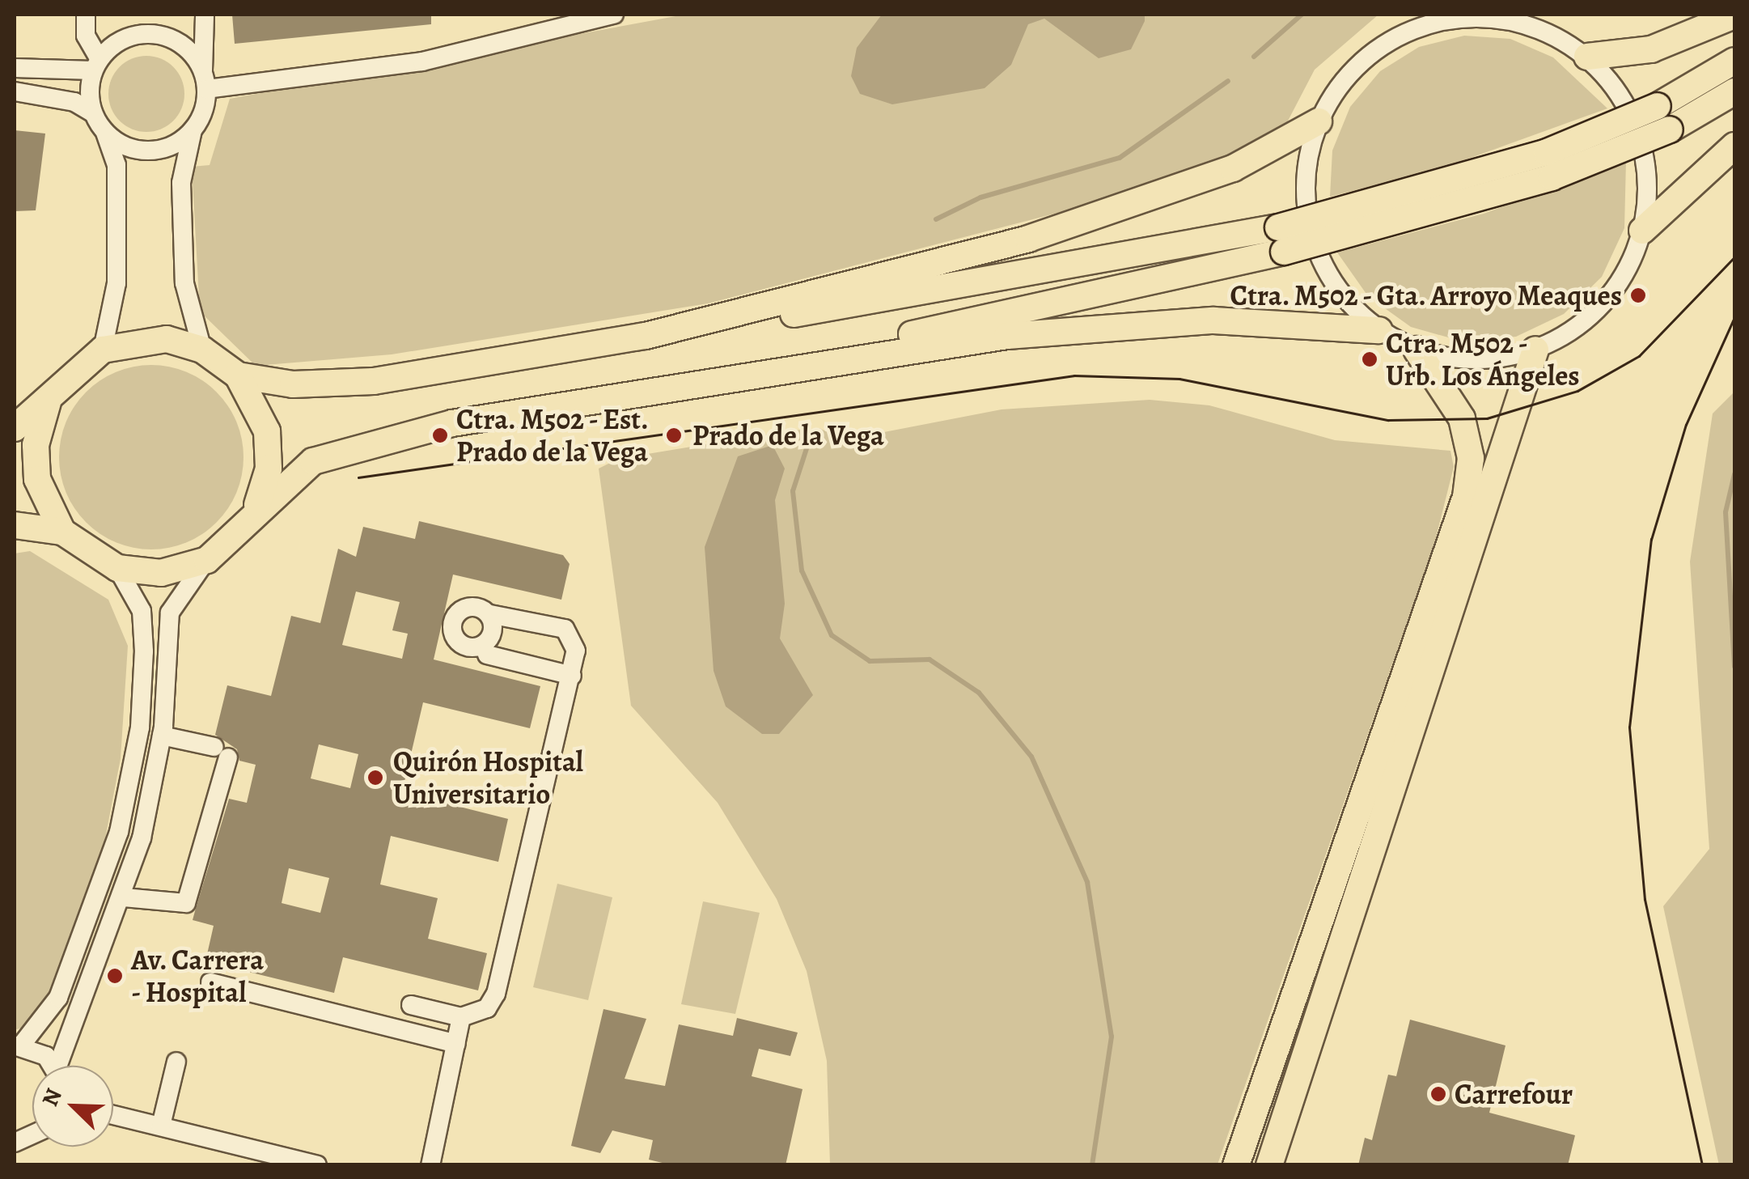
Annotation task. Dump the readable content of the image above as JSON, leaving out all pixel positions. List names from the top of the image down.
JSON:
{
  "places": [
    "Ctra. M502 - Gta. Arroyo Meaques",
    "Ctra. M502 - Urb. Los Ángeles",
    "Ctra. M502 - Est. Prado de la Vega",
    "Prado de la Vega",
    "Quirón Hospital Universitario",
    "Av. Carrera - Hospital",
    "Carrefour"
  ],
  "north": "top left"
}
